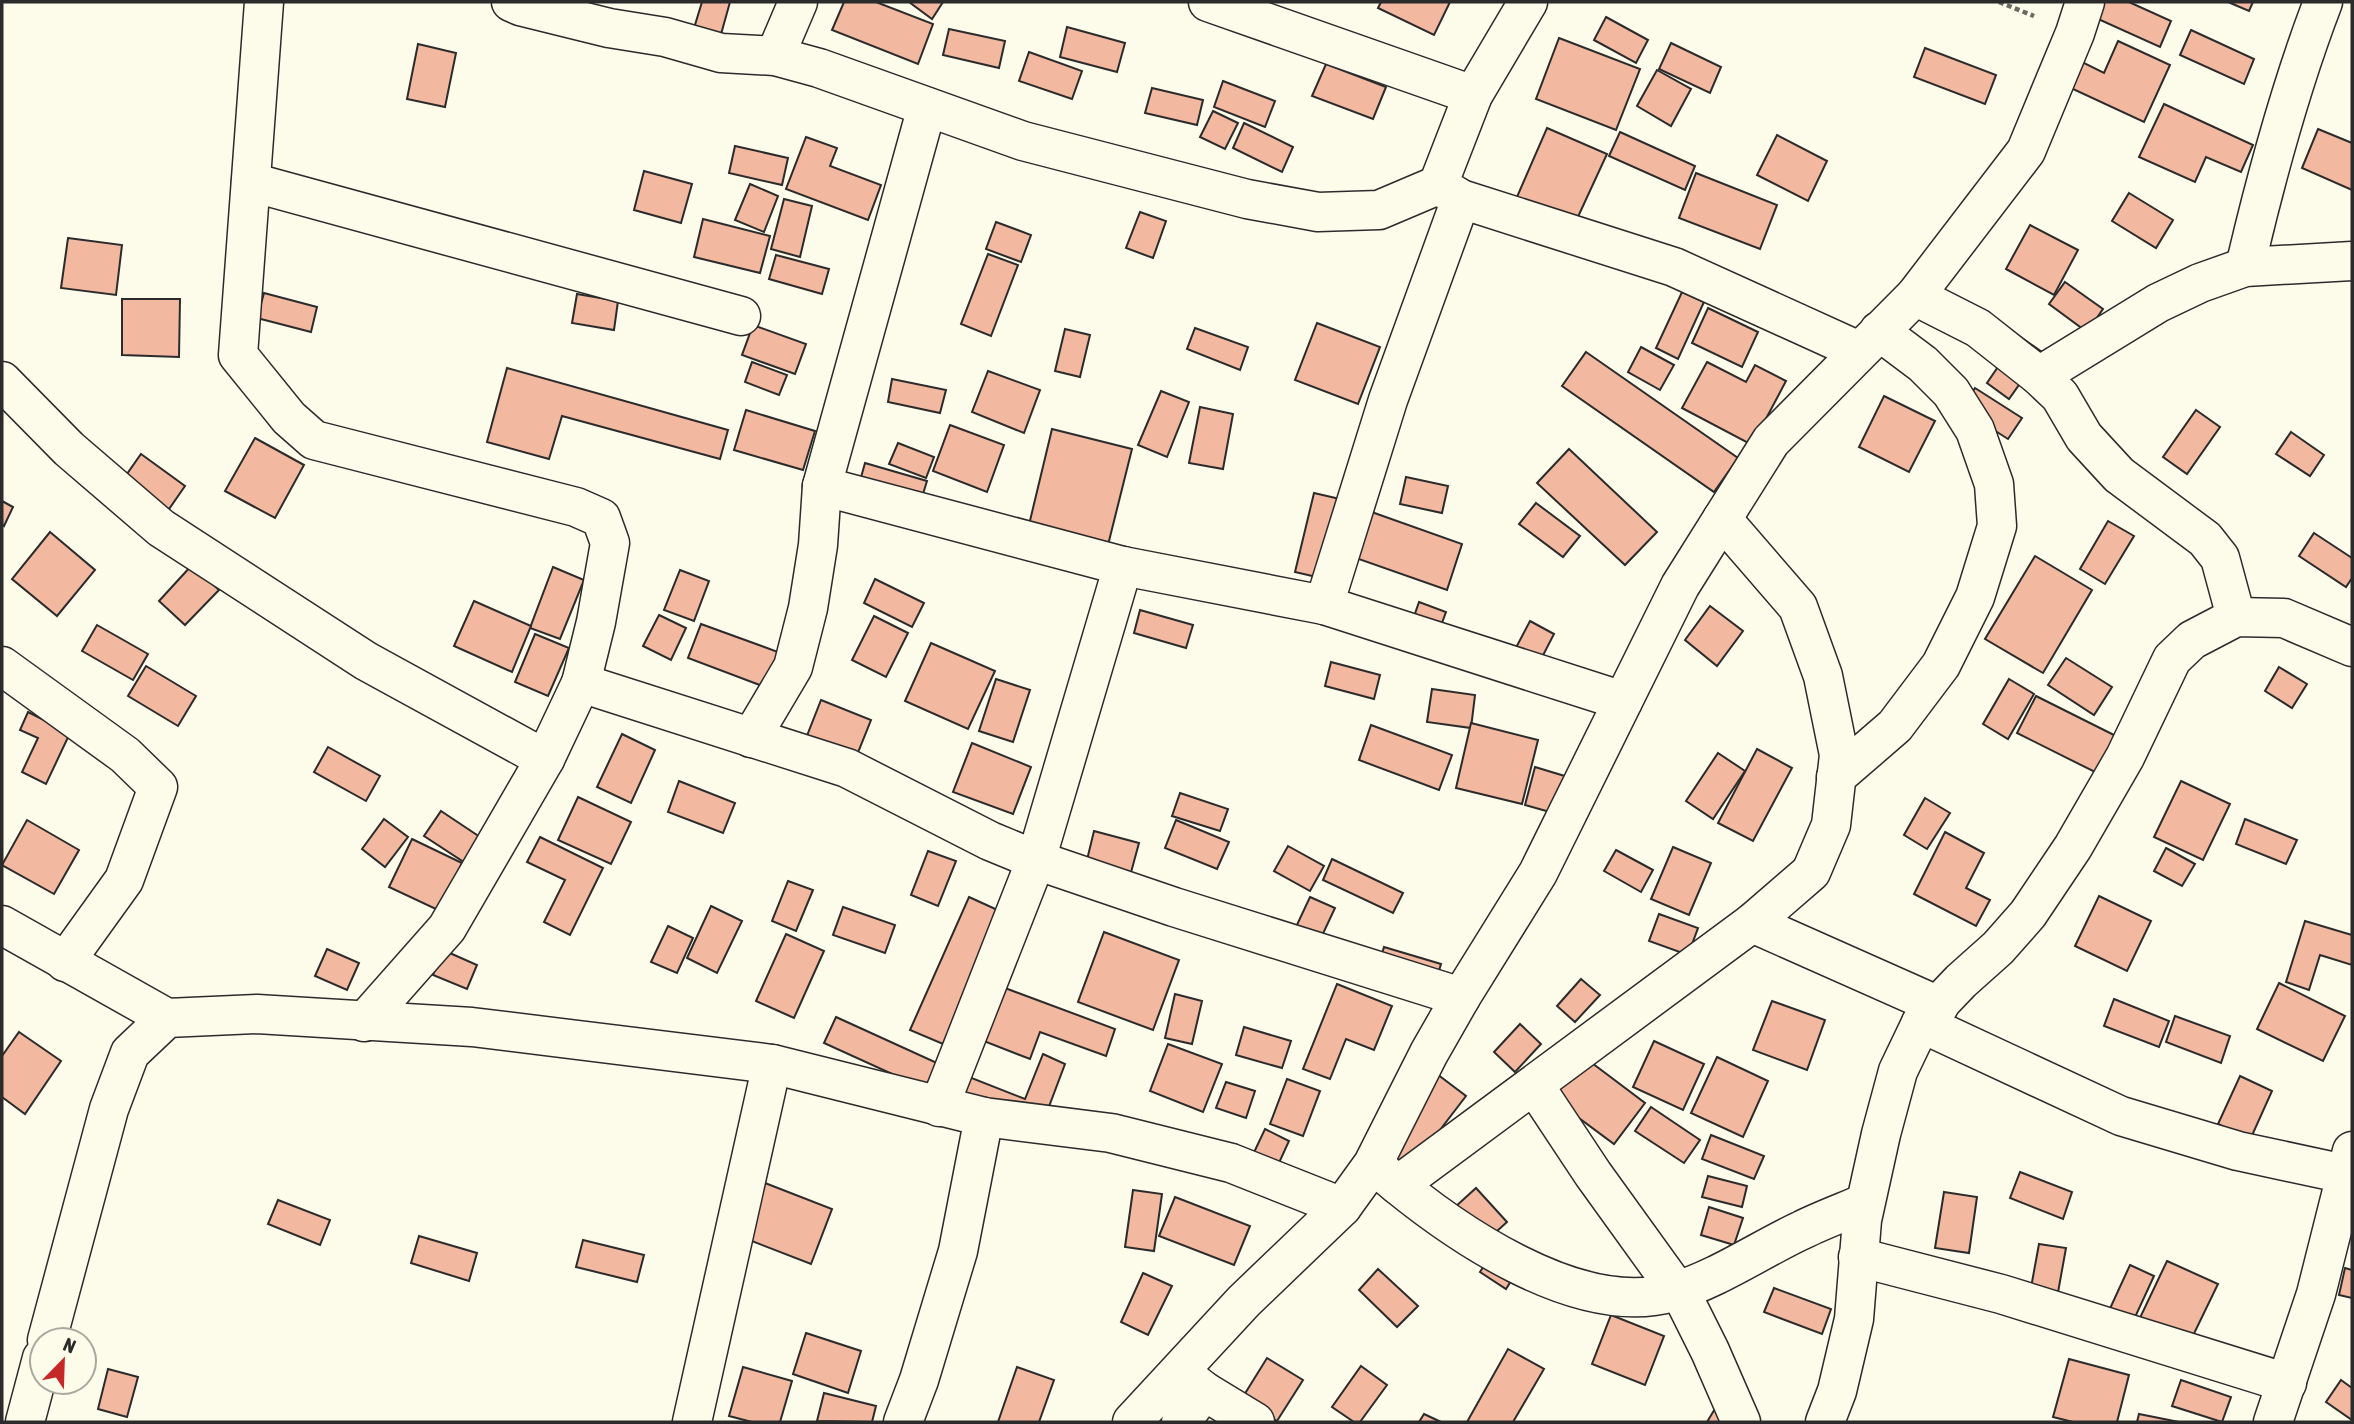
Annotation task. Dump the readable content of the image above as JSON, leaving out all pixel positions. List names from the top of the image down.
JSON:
{
  "north": "top right"
}
